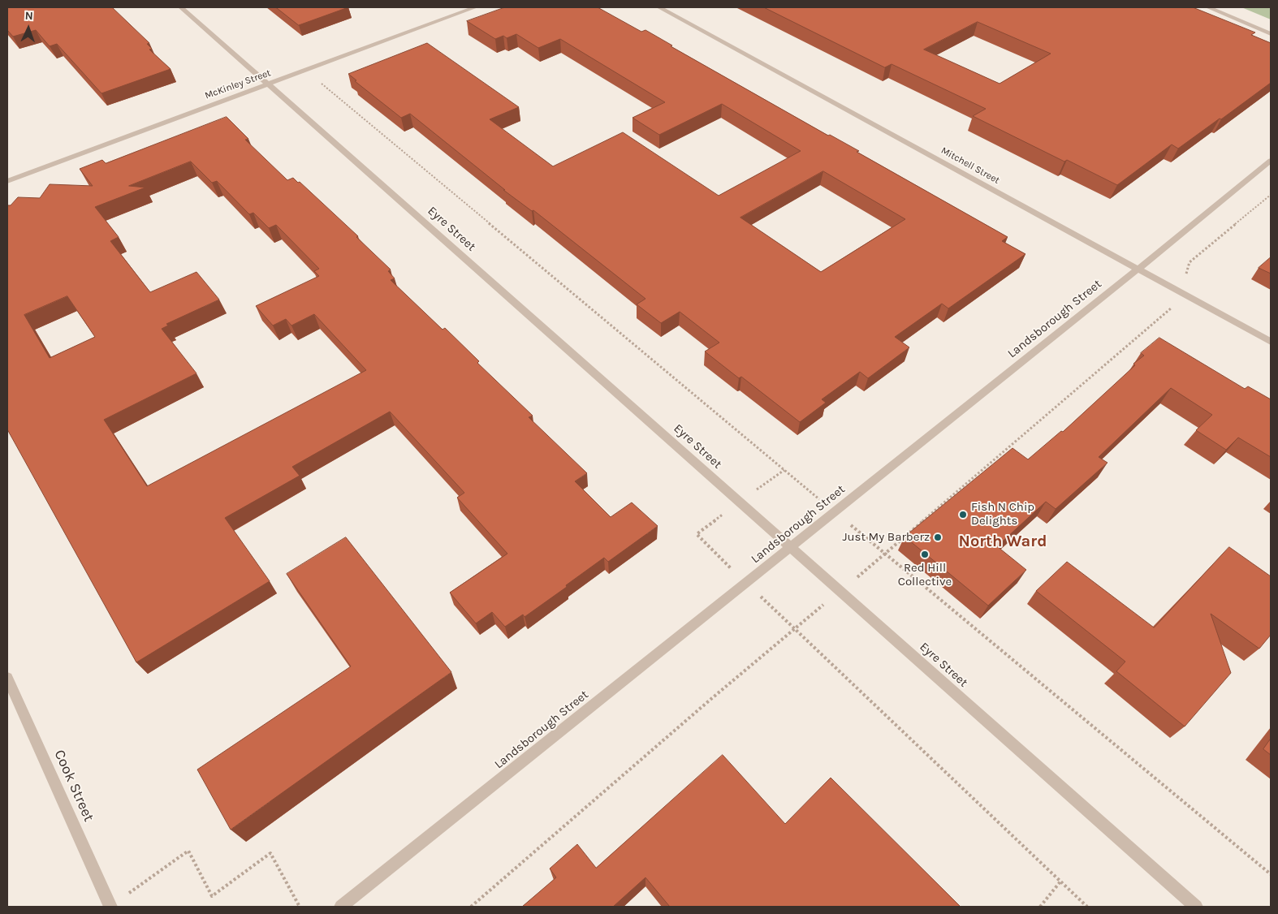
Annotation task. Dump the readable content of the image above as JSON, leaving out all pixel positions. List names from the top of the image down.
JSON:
{
  "streets": {
    "street": [
      "McKinley Street",
      "Mitchell Street",
      "Eyre Street",
      "Landsborough Street",
      "Cook Street"
    ]
  },
  "crossings": [
    ["McKinley Street", "Eyre Street"],
    ["Mitchell Street", "Landsborough Street"],
    ["Eyre Street", "Landsborough Street"]
  ],
  "districts": ["North Ward"],
  "places": ["Fish N Chip Delights", "Just My Barberz", "Red Hill Collective"],
  "north": "top"
}
